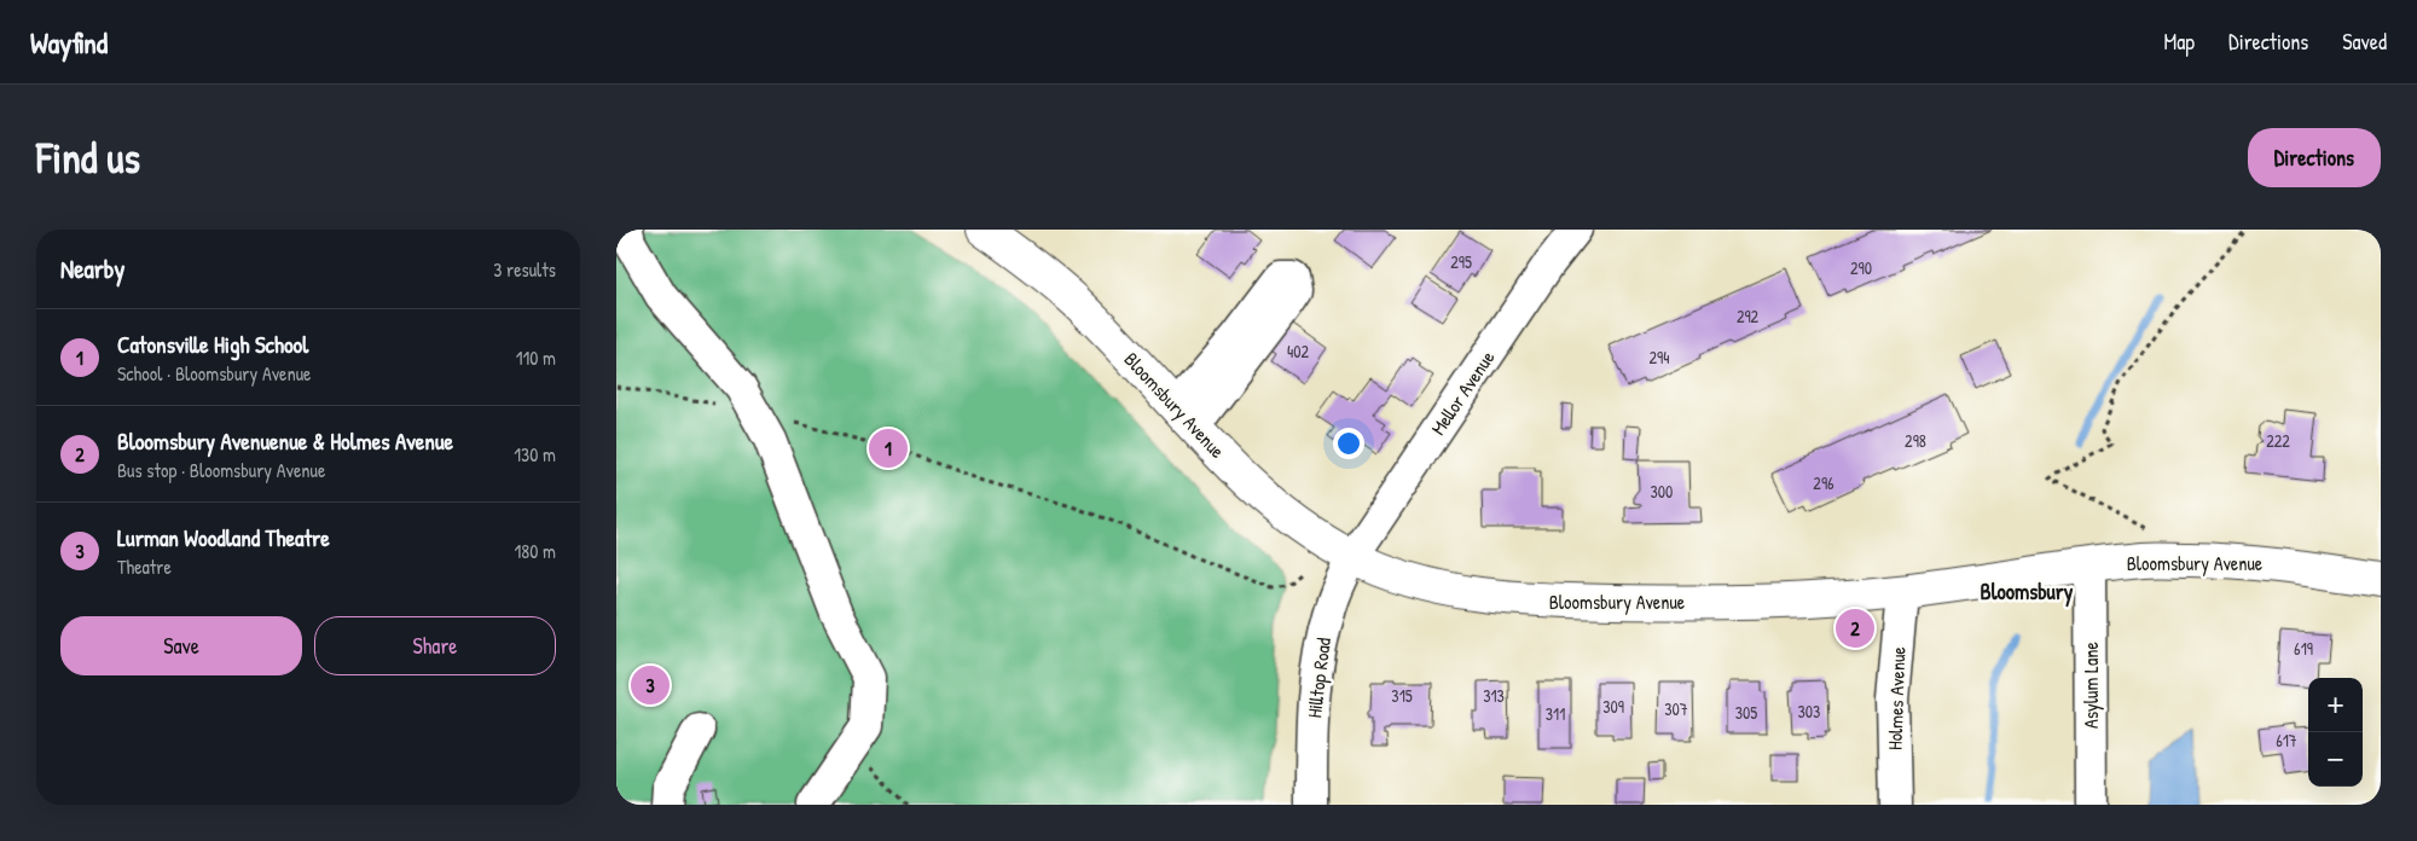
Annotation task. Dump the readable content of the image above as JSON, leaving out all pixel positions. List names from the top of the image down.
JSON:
{
  "streets": {
    "main road": ["Bloomsbury Avenue"],
    "street": [
      "Mellor Avenue",
      "Hilltop Road",
      "Asylum Lane",
      "Holmes Avenue"
    ]
  },
  "crossings": [
    ["Mellor Avenue", "Bloomsbury Avenue"],
    ["Mellor Avenue", "Hilltop Road"],
    ["Bloomsbury Avenue", "Hilltop Road"],
    ["Bloomsbury Avenue", "Asylum Lane"],
    ["Bloomsbury Avenue", "Holmes Avenue"]
  ],
  "districts": ["Bloomsbury"],
  "house_numbers": [
    "295",
    "290",
    "292",
    "402",
    "294",
    "298",
    "222",
    "296",
    "300",
    "619",
    "315",
    "313",
    "309",
    "307",
    "303",
    "305",
    "311",
    "617"
  ],
  "page": {
    "header": "Wayfind",
    "nav": ["Map", "Directions", "Saved"],
    "buttons": [
      "Directions",
      ["Save", "Share"]
    ],
    "title": "Find us",
    "heading": ["Nearby", "3 results"],
    "list": [
      {
        "mark": "1",
        "name": "Catonsville High School",
        "note": "School · Bloomsbury Avenue",
        "value": "110 m"
      },
      {
        "mark": "2",
        "name": "Bloomsbury Avenuenue & Holmes Avenue",
        "note": "Bus stop · Bloomsbury Avenue",
        "value": "130 m"
      },
      {
        "mark": "3",
        "name": "Lurman Woodland Theatre",
        "note": "Theatre",
        "value": "180 m"
      }
    ],
    "pins": ["1", "2", "3"],
    "map_buttons": ["+", "−"]
  }
}
